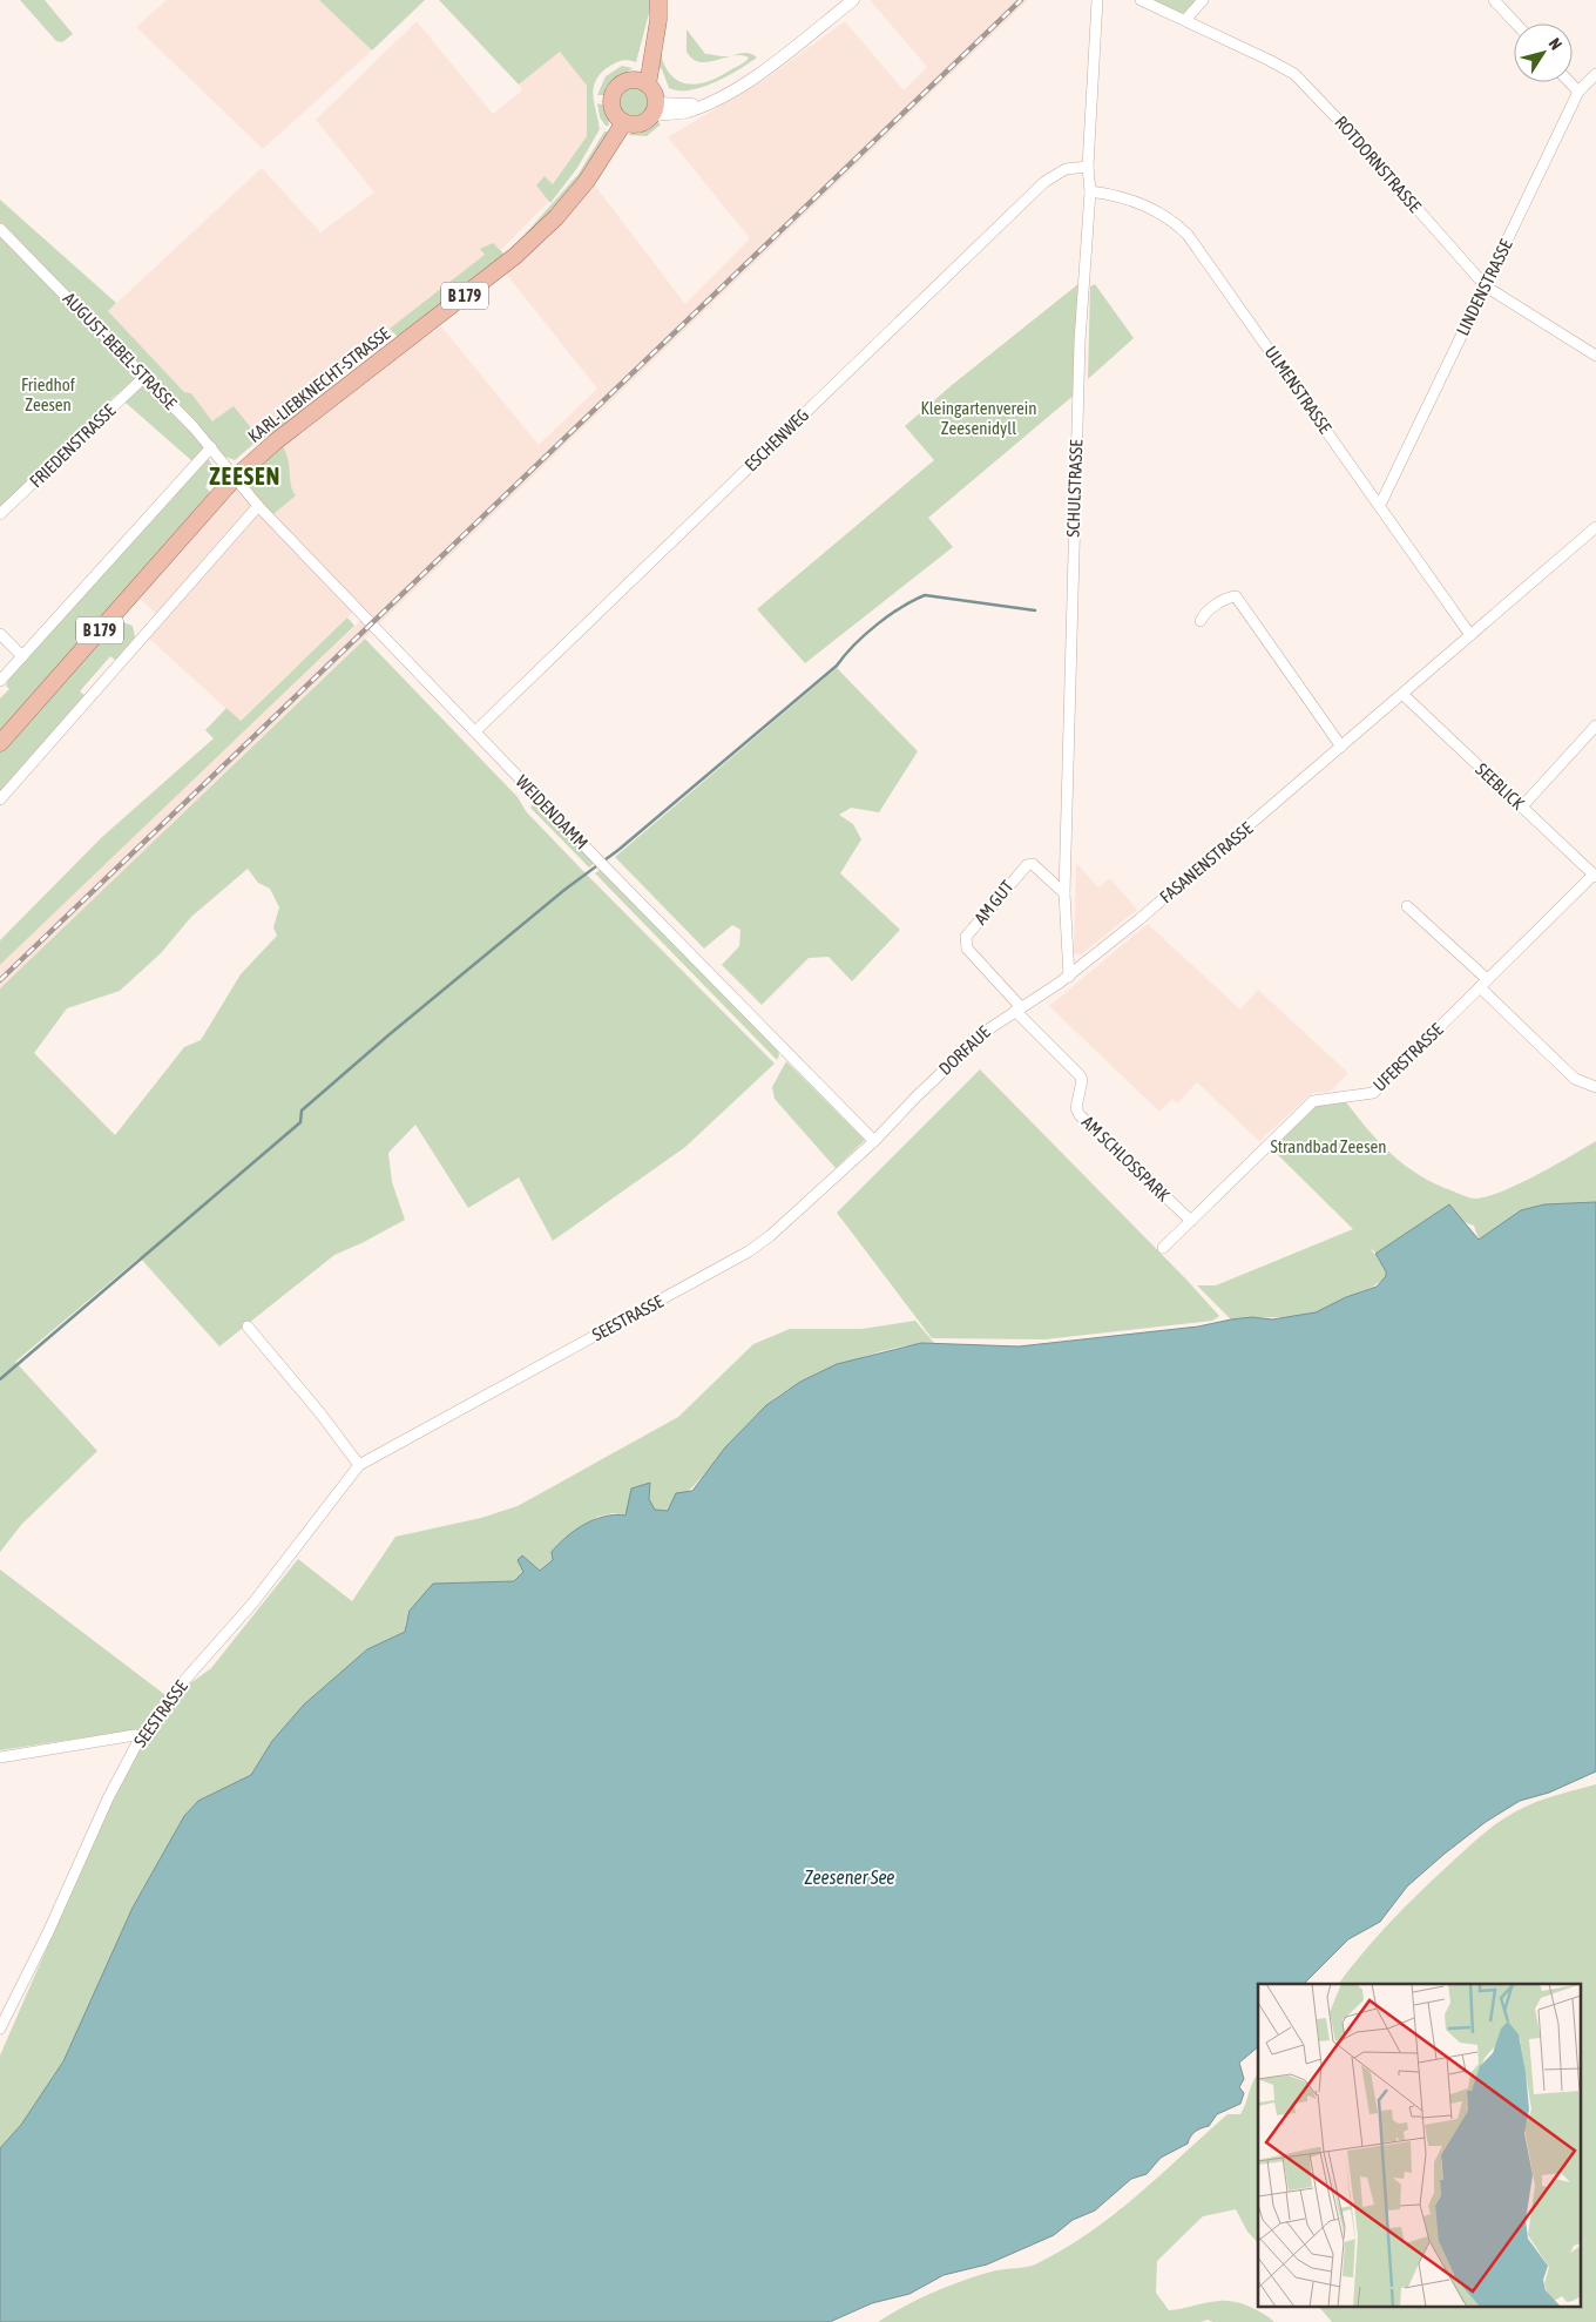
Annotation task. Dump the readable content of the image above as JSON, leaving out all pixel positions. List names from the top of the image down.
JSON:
{
  "streets": {
    "main road": ["B 179", "KARL-LIEBKNECHT-STRASSE"],
    "street": [
      "ROTDORNSTRASSE",
      "LINDENSTRASSE",
      "AUGUST-BEBEL-STRASSE",
      "ULMENSTRASSE",
      "ESCHENWEG",
      "FRIEDENSTRASSE",
      "SCHULSTRASSE",
      "SEEBLICK",
      "WEIDENDAMM",
      "FASANENSTRASSE",
      "AM GUT",
      "DORFAUE",
      "UFERSTRASSE",
      "AM SCHLOSSPARK",
      "SEESTRASSE"
    ]
  },
  "crossings": [
    ["ROTDORNSTRASSE", "LINDENSTRASSE"],
    ["LINDENSTRASSE", "ULMENSTRASSE"],
    ["AUGUST-BEBEL-STRASSE", "KARL-LIEBKNECHT-STRASSE"],
    ["AUGUST-BEBEL-STRASSE", "FRIEDENSTRASSE"],
    ["AUGUST-BEBEL-STRASSE", "WEIDENDAMM"],
    ["KARL-LIEBKNECHT-STRASSE", "WEIDENDAMM"],
    ["ULMENSTRASSE", "SCHULSTRASSE"],
    ["ULMENSTRASSE", "FASANENSTRASSE"],
    ["ESCHENWEG", "SCHULSTRASSE"],
    ["ESCHENWEG", "WEIDENDAMM"],
    ["SCHULSTRASSE", "FASANENSTRASSE"],
    ["SCHULSTRASSE", "AM GUT"],
    ["SCHULSTRASSE", "DORFAUE"],
    ["SEEBLICK", "FASANENSTRASSE"],
    ["SEEBLICK", "UFERSTRASSE"],
    ["WEIDENDAMM", "DORFAUE"],
    ["WEIDENDAMM", "SEESTRASSE"],
    ["FASANENSTRASSE", "DORFAUE"],
    ["AM GUT", "DORFAUE"],
    ["AM GUT", "AM SCHLOSSPARK"],
    ["DORFAUE", "AM SCHLOSSPARK"],
    ["DORFAUE", "SEESTRASSE"],
    ["UFERSTRASSE", "AM SCHLOSSPARK"]
  ],
  "districts": ["ZEESEN"],
  "water": ["Zeesener See"],
  "parks": ["Friedhof Zeesen", "Kleingartenverein Zeesenidyll", "Strandbad Zeesen"],
  "north": "top right"
}
